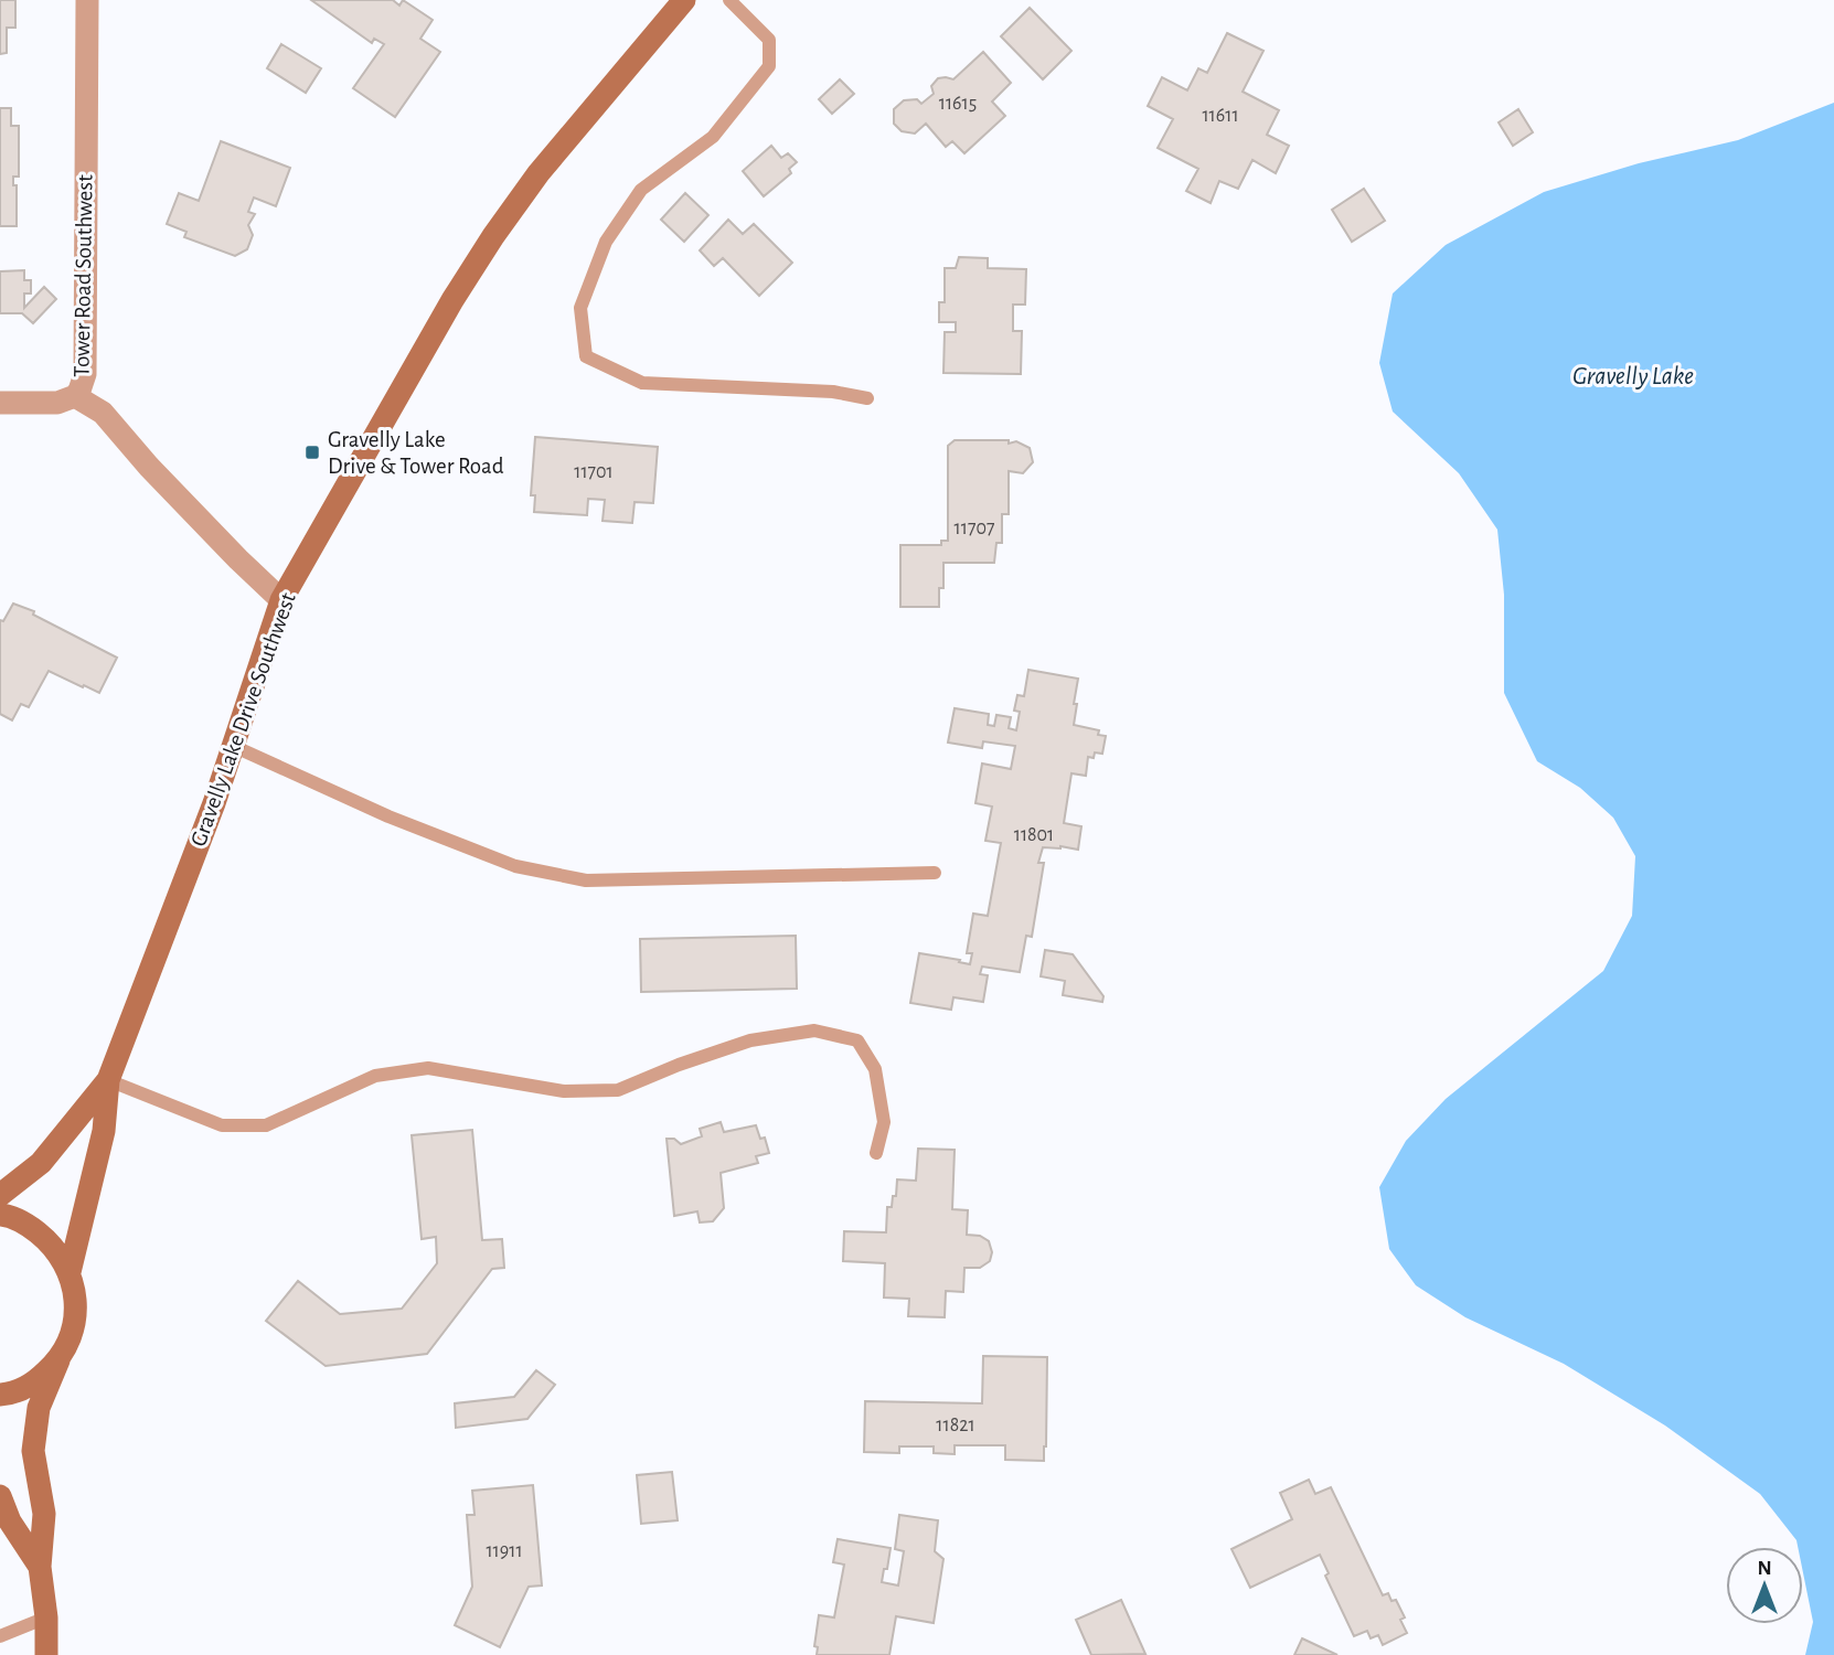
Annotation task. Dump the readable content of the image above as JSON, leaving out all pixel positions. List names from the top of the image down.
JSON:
{
  "streets": {
    "main road": ["Gravelly Lake Drive Southwest"],
    "street": ["Tower Road Southwest"]
  },
  "crossings": [
    ["Tower Road Southwest", "Gravelly Lake Drive Southwest"]
  ],
  "water": ["Gravelly Lake"],
  "places": {
    "transit": ["Gravelly Lake Drive & Tower Road"]
  },
  "house_numbers": [
    "11615",
    "11611",
    "11701",
    "11707",
    "11801",
    "11821",
    "11911"
  ],
  "north": "top"
}
